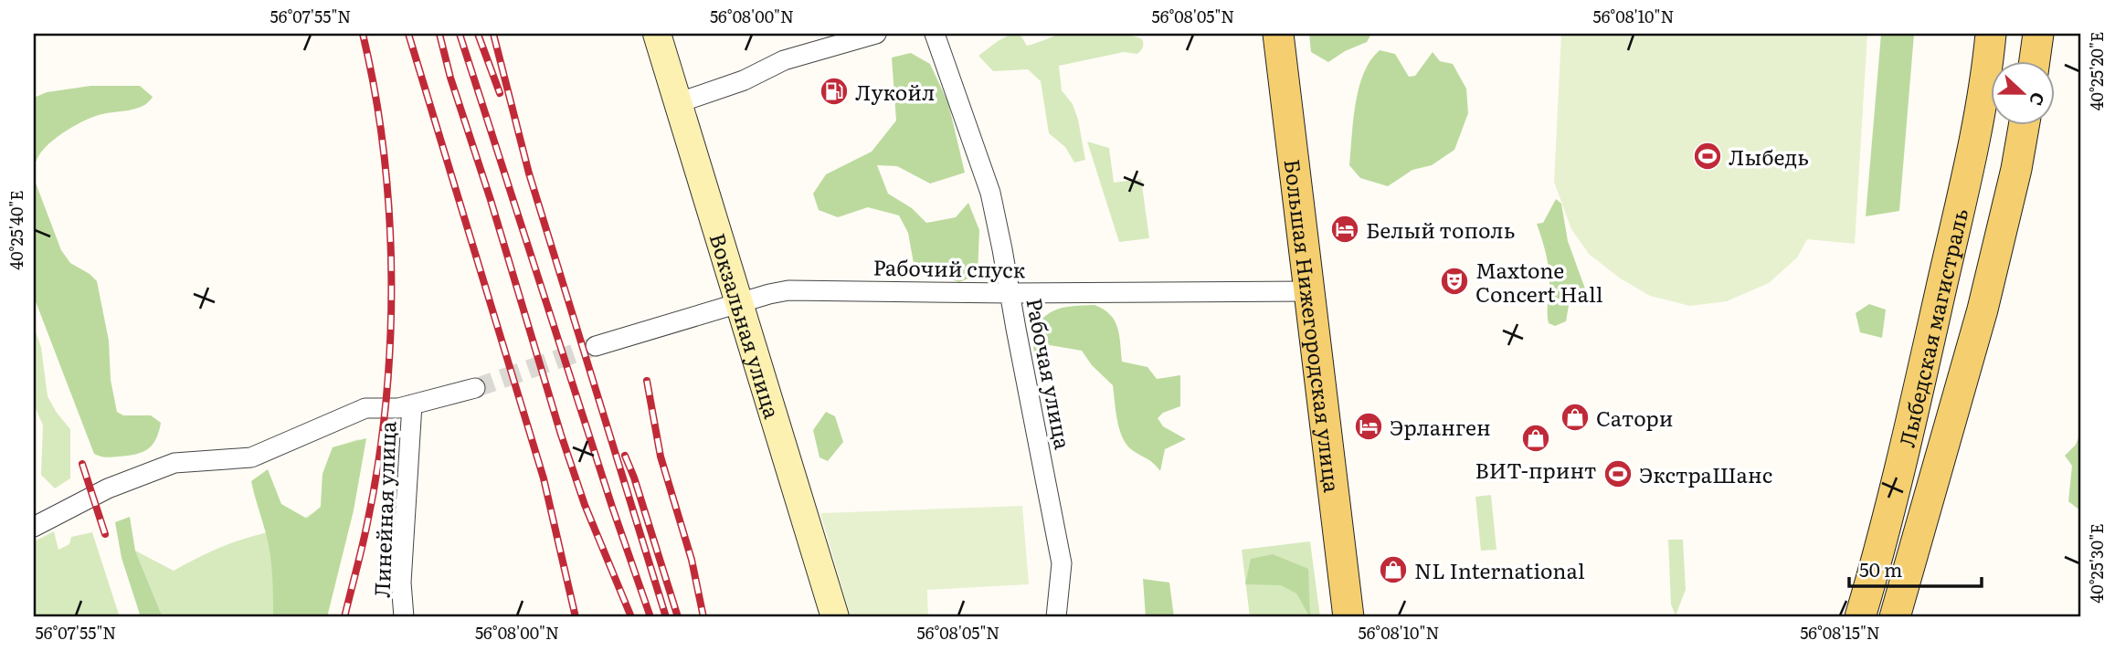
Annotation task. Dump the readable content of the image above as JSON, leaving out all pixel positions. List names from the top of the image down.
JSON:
{
  "streets": {
    "main road": ["Вокзальная улица", "Большая Нижегородская улица", "Лыбедская магистраль"],
    "street": ["Рабочий спуск", "Рабочая улица", "Линейная улица"]
  },
  "crossings": [
    ["Рабочий спуск", "Вокзальная улица"],
    ["Рабочий спуск", "Большая Нижегородская улица"],
    ["Рабочий спуск", "Рабочая улица"]
  ],
  "places": {
    "fuel station": ["Лукойл"],
    "sports": ["Лыбедь", "ЭкстраШанс"],
    "hotel": ["Белый тополь", "Эрланген"],
    "theatre": ["Maxtone Concert Hall"],
    "shop": ["Сатори", "ВИТ-принт", "NL International"]
  },
  "scale_bar": "50 m",
  "north": "right",
  "coordinates": [
    "56°07'55\"N",
    "56°08'00\"N",
    "56°08'05\"N",
    "56°08'10\"N",
    "40°25'20\"E",
    "40°25'40\"E",
    "40°25'30\"E",
    "56°08'15\"N"
  ]
}
